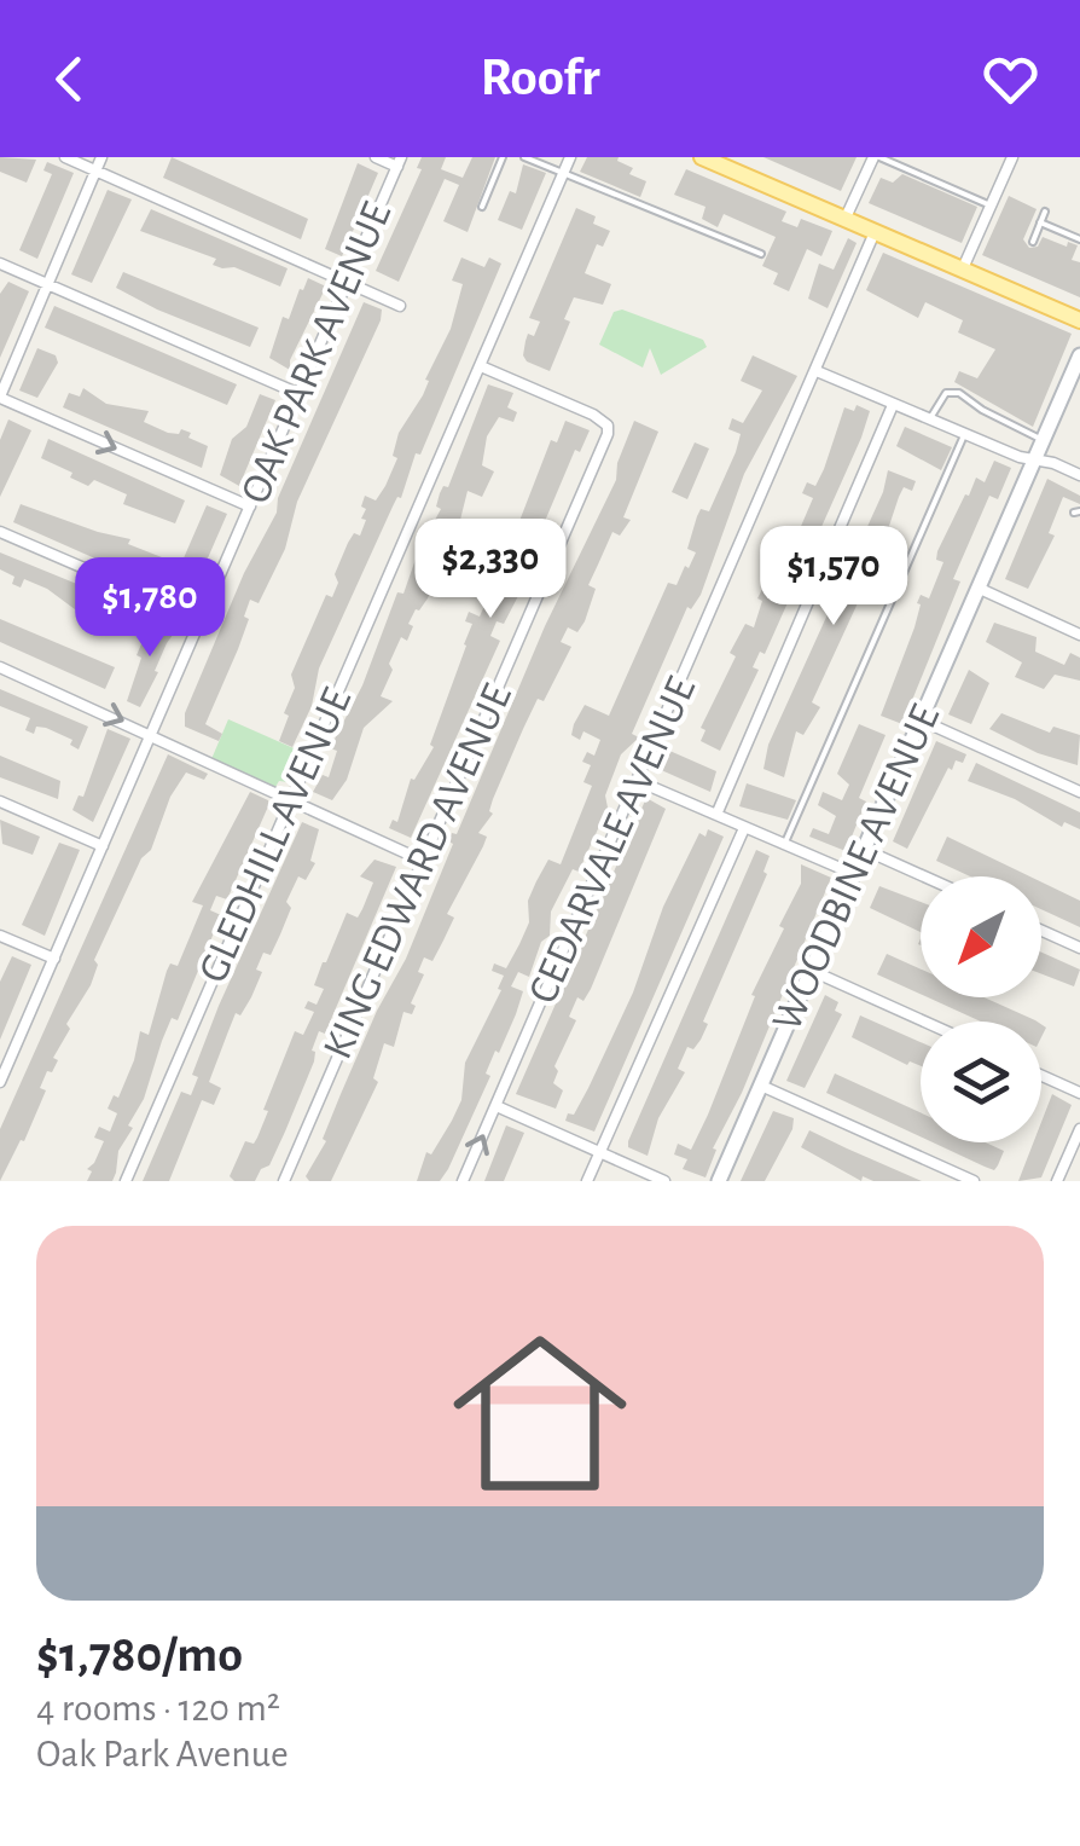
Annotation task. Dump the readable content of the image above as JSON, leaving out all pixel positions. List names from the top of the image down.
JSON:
{
  "streets": {
    "main road": ["WOODBINE AVENUE"],
    "street": [
      "OAK PARK AVENUE",
      "GLEDHILL AVENUE",
      "CEDARVALE AVENUE",
      "KING EDWARD AVENUE"
    ]
  },
  "crossings": [
    ["GLEDHILL AVENUE", "KING EDWARD AVENUE"]
  ],
  "north": "bottom left",
  "page": {
    "header": "Roofr",
    "price": ["$2,330", "$1,570", "$1,780"],
    "list": [
      {
        "name": "$1,780/mo",
        "note": "4 rooms · 120 m² · Oak Park Avenue"
      }
    ]
  }
}
